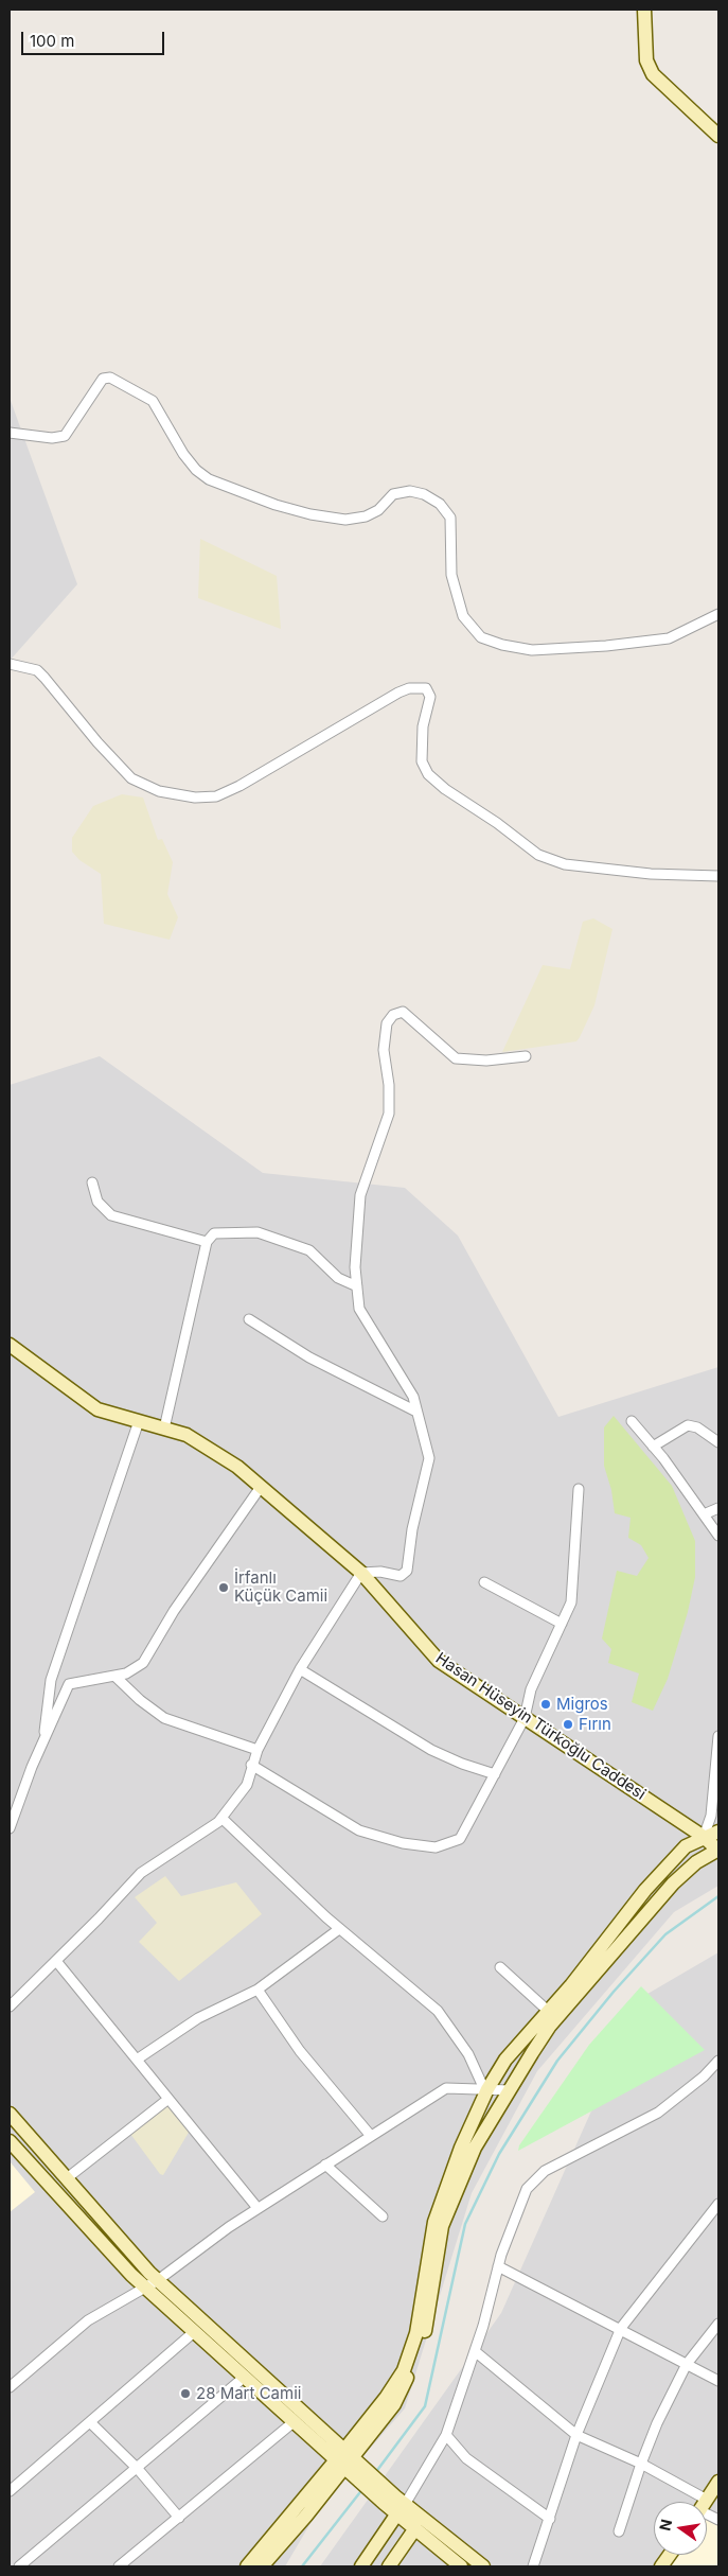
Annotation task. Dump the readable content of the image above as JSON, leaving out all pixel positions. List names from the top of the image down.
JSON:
{
  "streets": {
    "street": ["Hasan Hüseyin Türkoğlu Caddesi"]
  },
  "places": [
    "İrfanlı Küçük Camii",
    "Migros",
    "Fırın",
    "28 Mart Camii"
  ],
  "scale_bar": "100 m",
  "north": "left"
}
